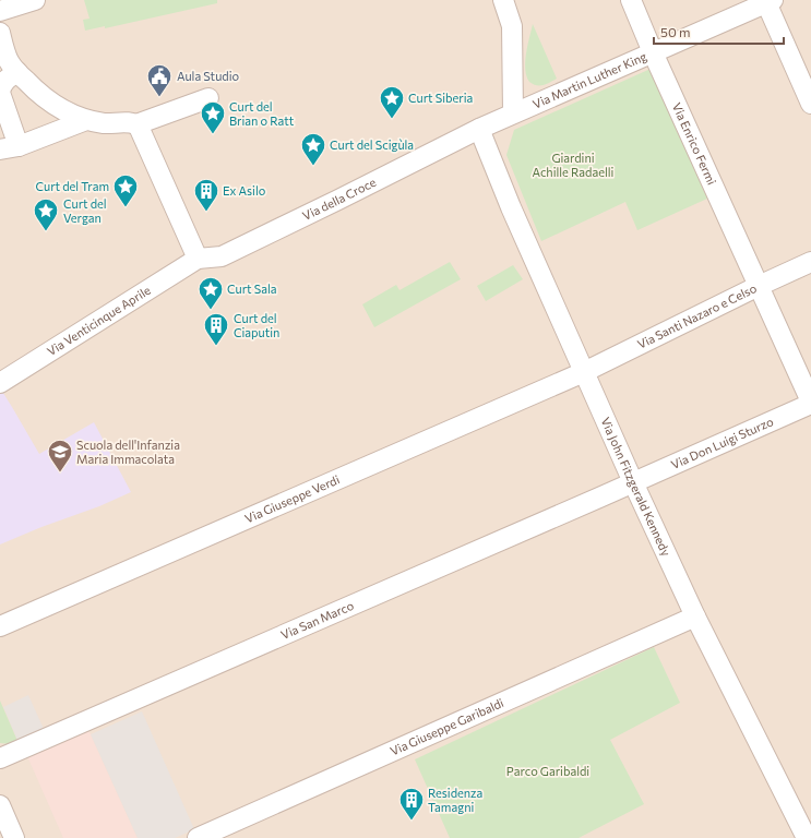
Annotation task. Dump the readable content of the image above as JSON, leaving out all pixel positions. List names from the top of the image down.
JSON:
{
  "streets": {
    "street": [
      "Via Martin Luther King",
      "Via Enrico Fermi",
      "Via della Croce",
      "Via Santi Nazaro e Celso",
      "Via Venticinque Aprile",
      "Via Don Luigi Sturzo",
      "Via John Fitzgerald Kennedy",
      "Via Giuseppe Verdi",
      "Via San Marco",
      "Via Giuseppe Garibaldi"
    ]
  },
  "crossings": [
    ["Via Martin Luther King", "Via Enrico Fermi"],
    ["Via Martin Luther King", "Via della Croce"],
    ["Via Martin Luther King", "Via John Fitzgerald Kennedy"],
    ["Via Enrico Fermi", "Via Santi Nazaro e Celso"],
    ["Via Enrico Fermi", "Via Don Luigi Sturzo"],
    ["Via della Croce", "Via Venticinque Aprile"],
    ["Via della Croce", "Via John Fitzgerald Kennedy"],
    ["Via Santi Nazaro e Celso", "Via John Fitzgerald Kennedy"],
    ["Via Santi Nazaro e Celso", "Via Giuseppe Verdi"],
    ["Via Don Luigi Sturzo", "Via John Fitzgerald Kennedy"],
    ["Via Don Luigi Sturzo", "Via San Marco"],
    ["Via John Fitzgerald Kennedy", "Via Giuseppe Verdi"],
    ["Via John Fitzgerald Kennedy", "Via San Marco"],
    ["Via John Fitzgerald Kennedy", "Via Giuseppe Garibaldi"]
  ],
  "parks": ["Giardini Achille Radaelli", "Parco Garibaldi"],
  "places": {
    "public building": ["Aula Studio"],
    "place": [
      "Curt Siberia",
      "Curt del Brian o Ratt",
      "Curt del Scigùla",
      "Curt del Tram",
      "Curt del Vergan",
      "Curt Sala"
    ],
    "building": ["Ex Asilo", "Curt del Ciaputin", "Residenza Tamagni"],
    "school or university": ["Scuola dell'Infanzia Maria Immacolata"]
  },
  "scale_bar": "50 m"
}
